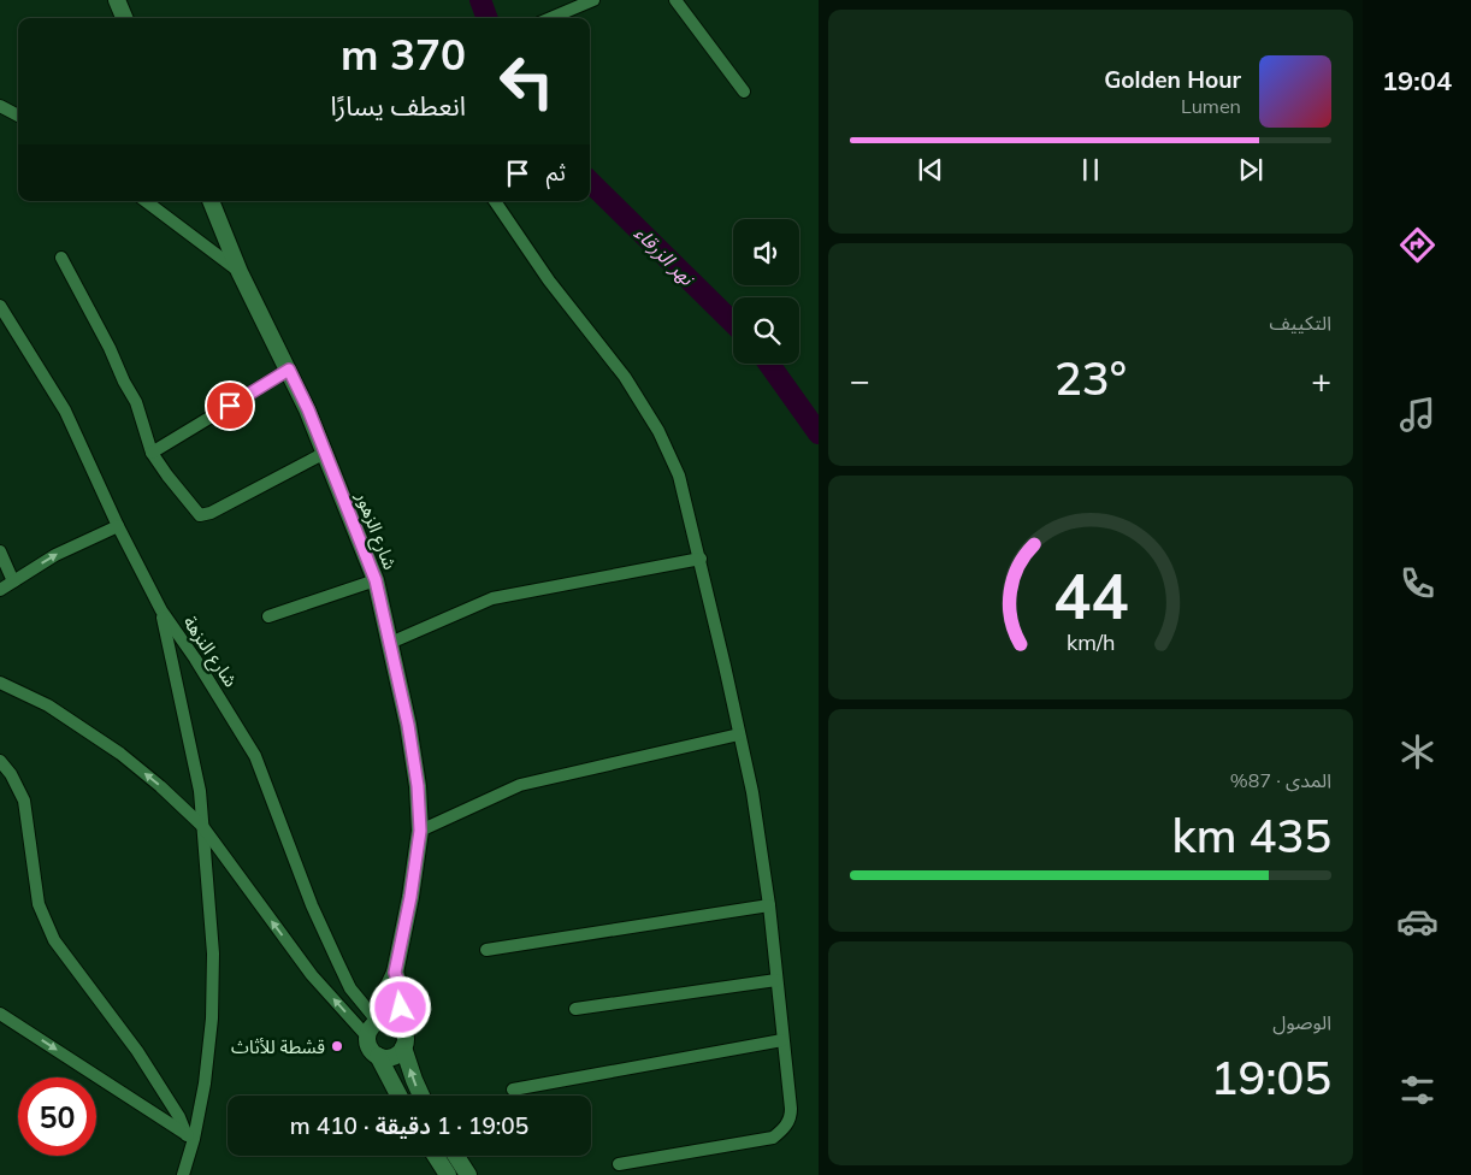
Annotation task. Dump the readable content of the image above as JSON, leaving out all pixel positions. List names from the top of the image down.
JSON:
{
  "streets": {
    "main road": ["شارع الزهور"],
    "street": ["شارع النزهة"]
  },
  "crossings": [
    ["شارع الزهور", "شارع النزهة"]
  ],
  "water": ["نهر الزرقاء"],
  "places": ["قشطة للأثاث"],
  "page": {
    "tabs": "19:04",
    "turn": ["370 m", "انعطف يسارًا"],
    "song": ["Golden Hour", "Lumen"],
    "then": "ثم",
    "tile": [
      "التكييف",
      ["المدى · 87%", "435 km"],
      ["الوصول", "19:05"]
    ],
    "heat": ["−", "23°", "+"],
    "limit": "50",
    "trip": "19:05 · 1 دقيقة · 410 m",
    "gauge": ["44", "km/h"]
  }
}
